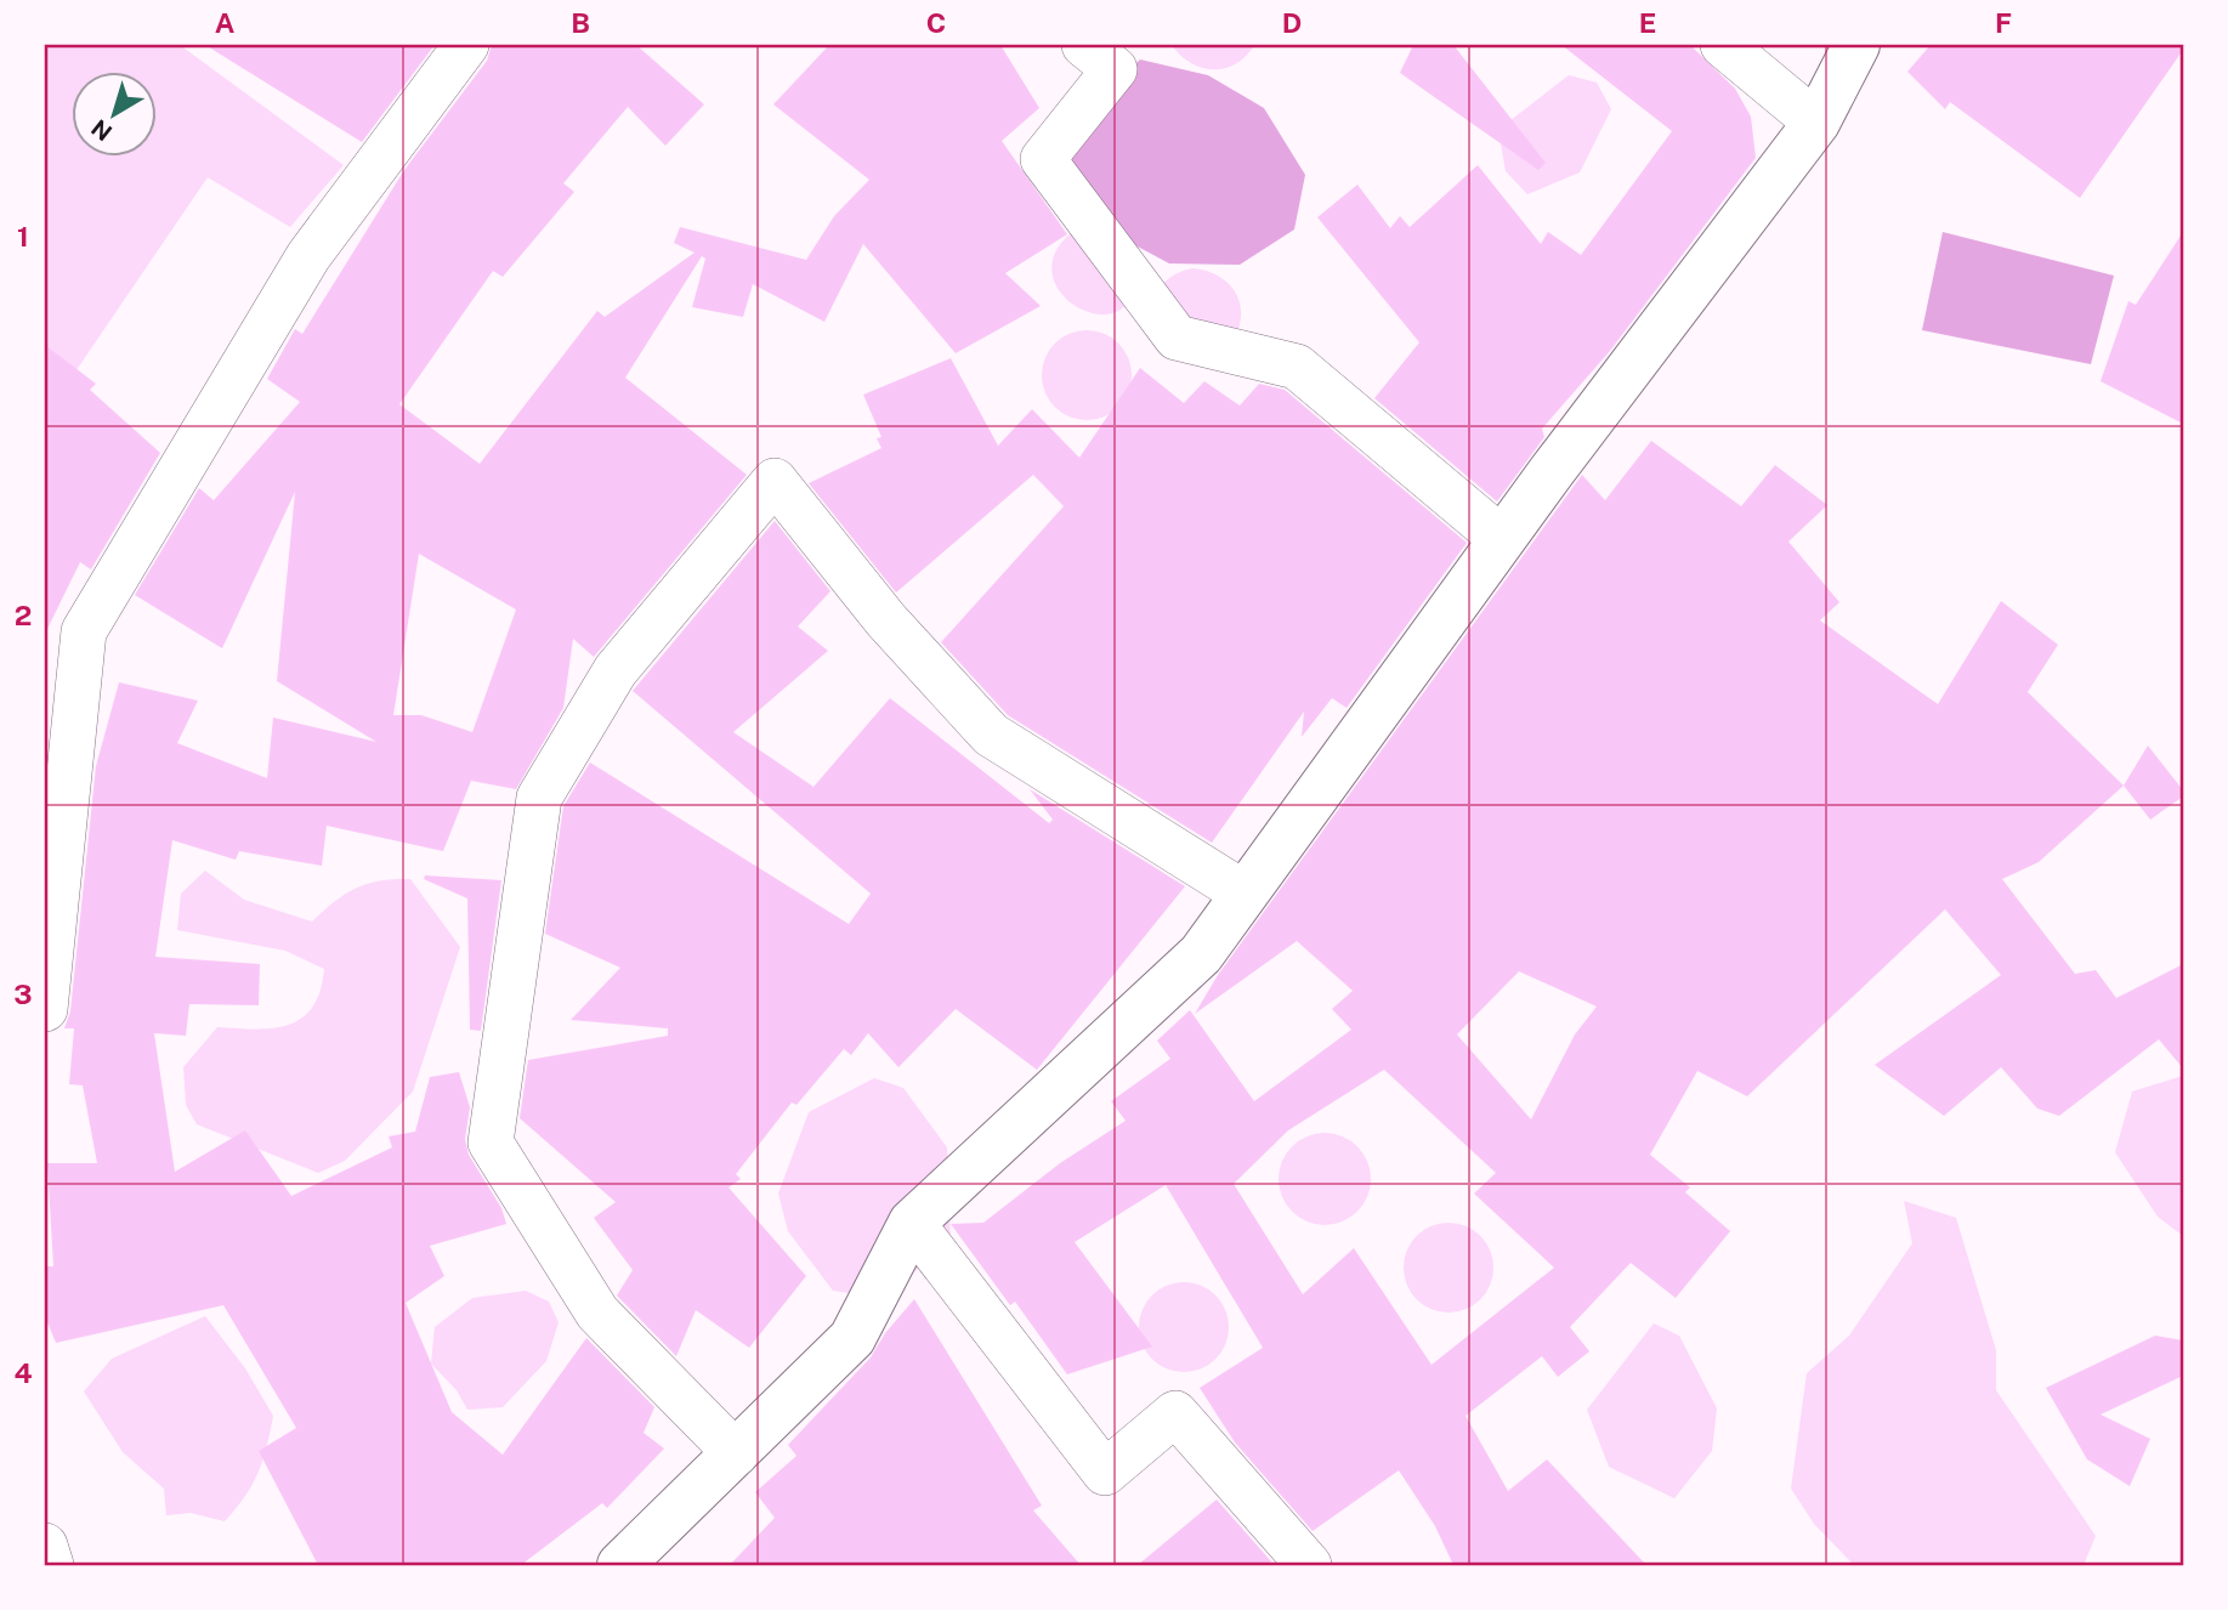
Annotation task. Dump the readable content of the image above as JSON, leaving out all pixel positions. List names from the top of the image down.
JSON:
{
  "north": "bottom left",
  "grid": {
    "columns": [
      "A",
      "B",
      "C",
      "D",
      "E",
      "F"
    ],
    "rows": [
      "1",
      "2",
      "3",
      "4"
    ]
  }
}
